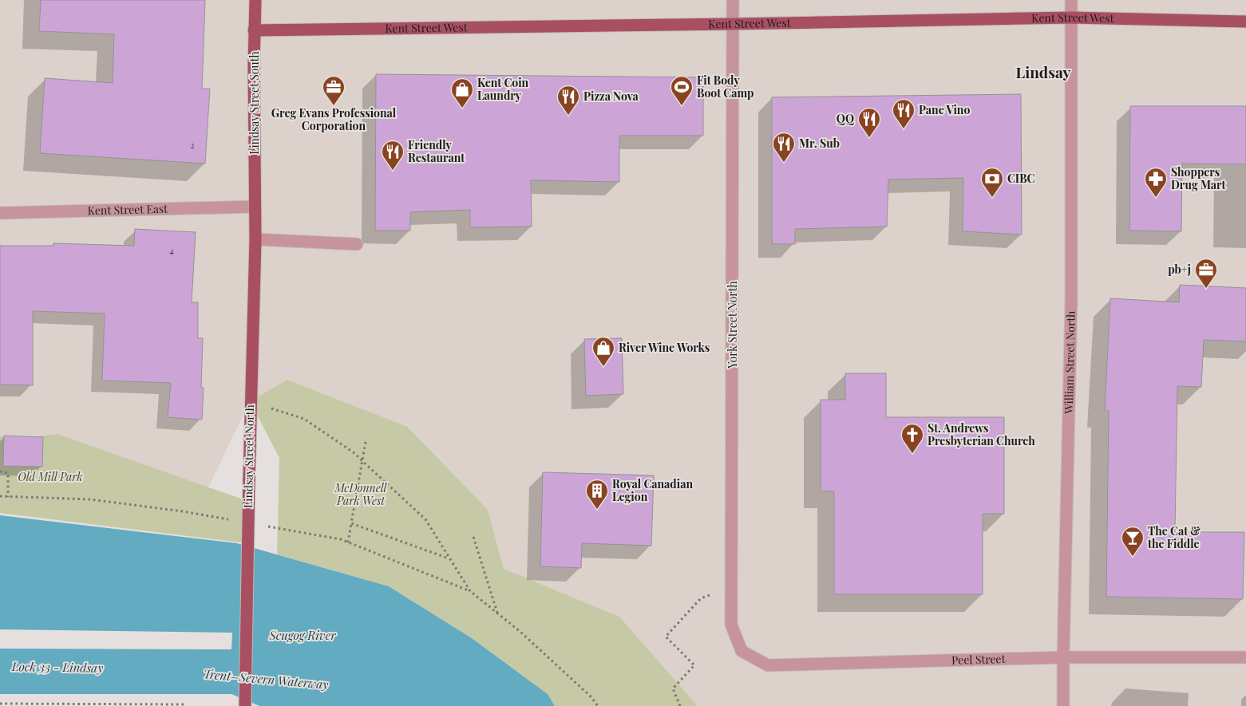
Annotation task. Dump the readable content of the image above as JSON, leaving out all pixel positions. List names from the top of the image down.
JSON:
{
  "streets": {
    "main road": ["Kent Street West", "Lindsay Street South", "Lindsay Street North"],
    "street": [
      "Kent Street East",
      "York Street North",
      "William Street North",
      "Peel Street"
    ]
  },
  "crossings": [
    ["Kent Street West", "Lindsay Street South"],
    ["Kent Street West", "York Street North"],
    ["Kent Street West", "William Street North"],
    ["Lindsay Street South", "Kent Street East"],
    ["Lindsay Street South", "Lindsay Street North"],
    ["Kent Street East", "Lindsay Street North"],
    ["York Street North", "Peel Street"],
    ["William Street North", "Peel Street"]
  ],
  "districts": ["Lindsay"],
  "water": ["Scugog River", "Lock 33 - Lindsay", "Trent–Severn Waterway"],
  "parks": ["Old Mill Park", "McDonnell Park West"],
  "places": {
    "office": ["Greg Evans Professional Corporation", "pb+j"],
    "sports": ["Fit Body Boot Camp"],
    "shop": ["Kent Coin Laundry", "River Wine Works"],
    "restaurant": [
      "Pizza Nova",
      "Pane Vino",
      "QQ",
      "Mr. Sub",
      "Friendly Restaurant"
    ],
    "bank": ["CIBC"],
    "pharmacy": ["Shoppers Drug Mart"],
    "church": ["St. Andrews Presbyterian Church"],
    "building": ["Royal Canadian Legion"],
    "bar": ["The Cat & the Fiddle"]
  },
  "house_numbers": ["2", "4"]
}
